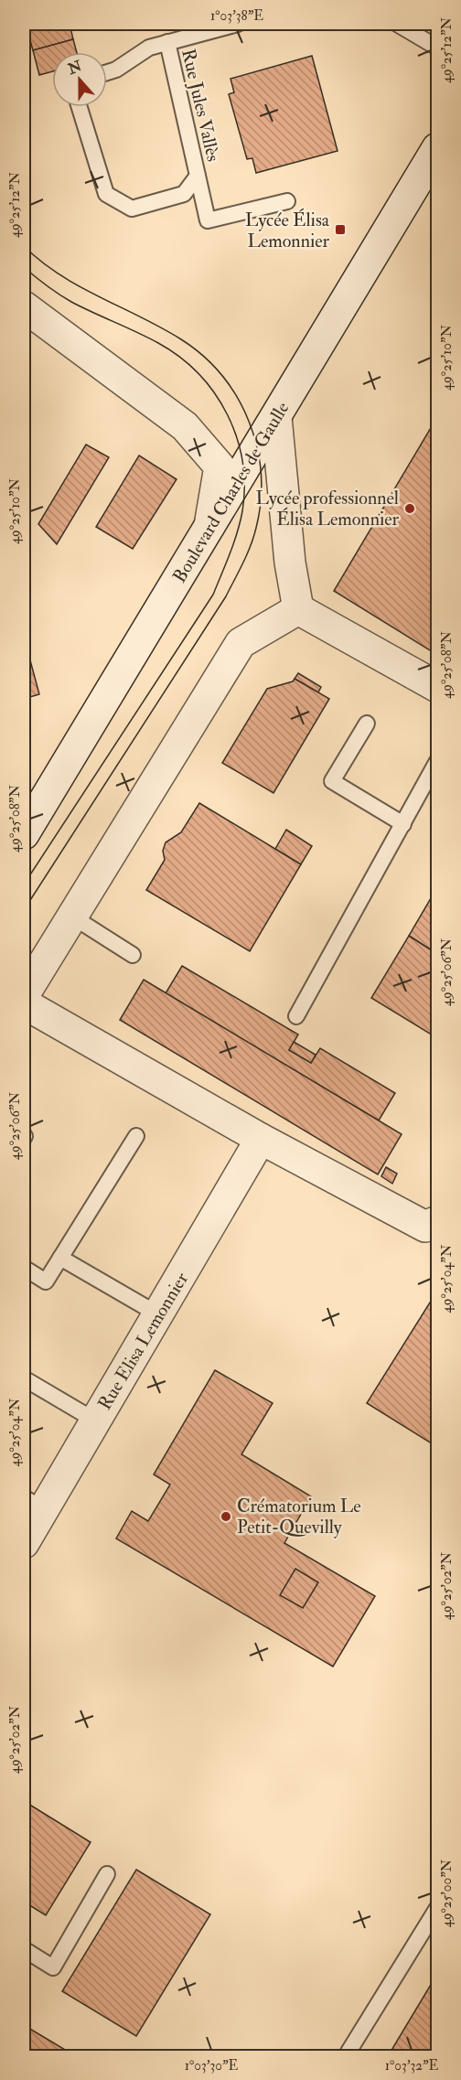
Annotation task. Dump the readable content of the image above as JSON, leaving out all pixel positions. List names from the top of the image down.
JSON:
{
  "streets": {
    "street": ["Boulevard Charles de Gaulle", "Rue Elisa Lemonnier"],
    "lane": ["Rue Jules Vallès"]
  },
  "places": {
    "transit": ["Lycée Élisa Lemonnier"],
    "other": ["Lycée professionnel Élisa Lemonnier", "Crématorium Le Petit-Quevilly"]
  },
  "north": "top",
  "coordinates": [
    "1°03'38\"E",
    "49°25'12\"N",
    "49°25'10\"N",
    "49°25'08\"N",
    "49°25'06\"N",
    "49°25'04\"N",
    "49°25'02\"N",
    "49°25'00\"N",
    "1°03'30\"E",
    "1°03'32\"E"
  ]
}
